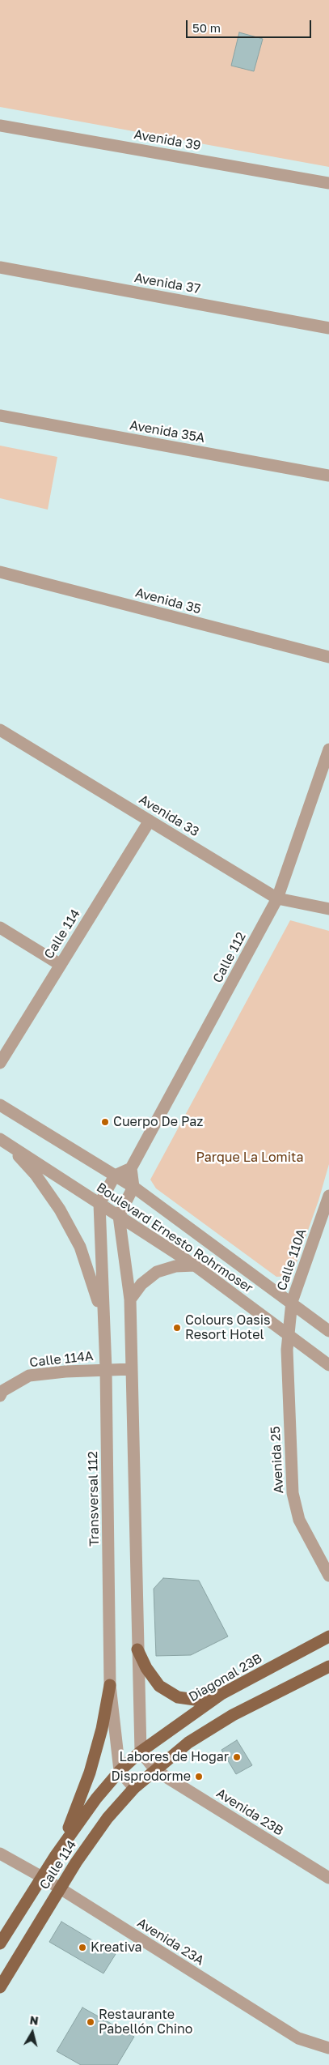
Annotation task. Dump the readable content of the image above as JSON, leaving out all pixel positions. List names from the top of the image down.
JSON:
{
  "streets": {
    "main road": ["Calle 114", "Diagonal 23B"],
    "street": [
      "Avenida 39",
      "Avenida 37",
      "Avenida 35A",
      "Avenida 35",
      "Avenida 33",
      "Calle 112",
      "Boulevard Ernesto Rohrmoser",
      "Calle 110A",
      "Calle 114A",
      "Avenida 25",
      "Transversal 112",
      "Avenida 23B",
      "Avenida 23A"
    ]
  },
  "crossings": [
    ["Avenida 33", "Calle 114"],
    ["Avenida 33", "Calle 112"],
    ["Calle 114", "Transversal 112"],
    ["Calle 114", "Diagonal 23B"],
    ["Calle 114", "Avenida 23B"],
    ["Calle 114", "Avenida 23A"],
    ["Boulevard Ernesto Rohrmoser", "Calle 110A"],
    ["Boulevard Ernesto Rohrmoser", "Avenida 25"],
    ["Boulevard Ernesto Rohrmoser", "Transversal 112"],
    ["Calle 110A", "Avenida 25"],
    ["Calle 114A", "Transversal 112"]
  ],
  "parks": ["Parque La Lomita"],
  "places": [
    "Cuerpo De Paz",
    "Colours Oasis Resort Hotel",
    "Labores de Hogar",
    "Disprodorme",
    "Kreativa",
    "Restaurante Pabellón Chino"
  ],
  "scale_bar": "50 m",
  "north": "top"
}
